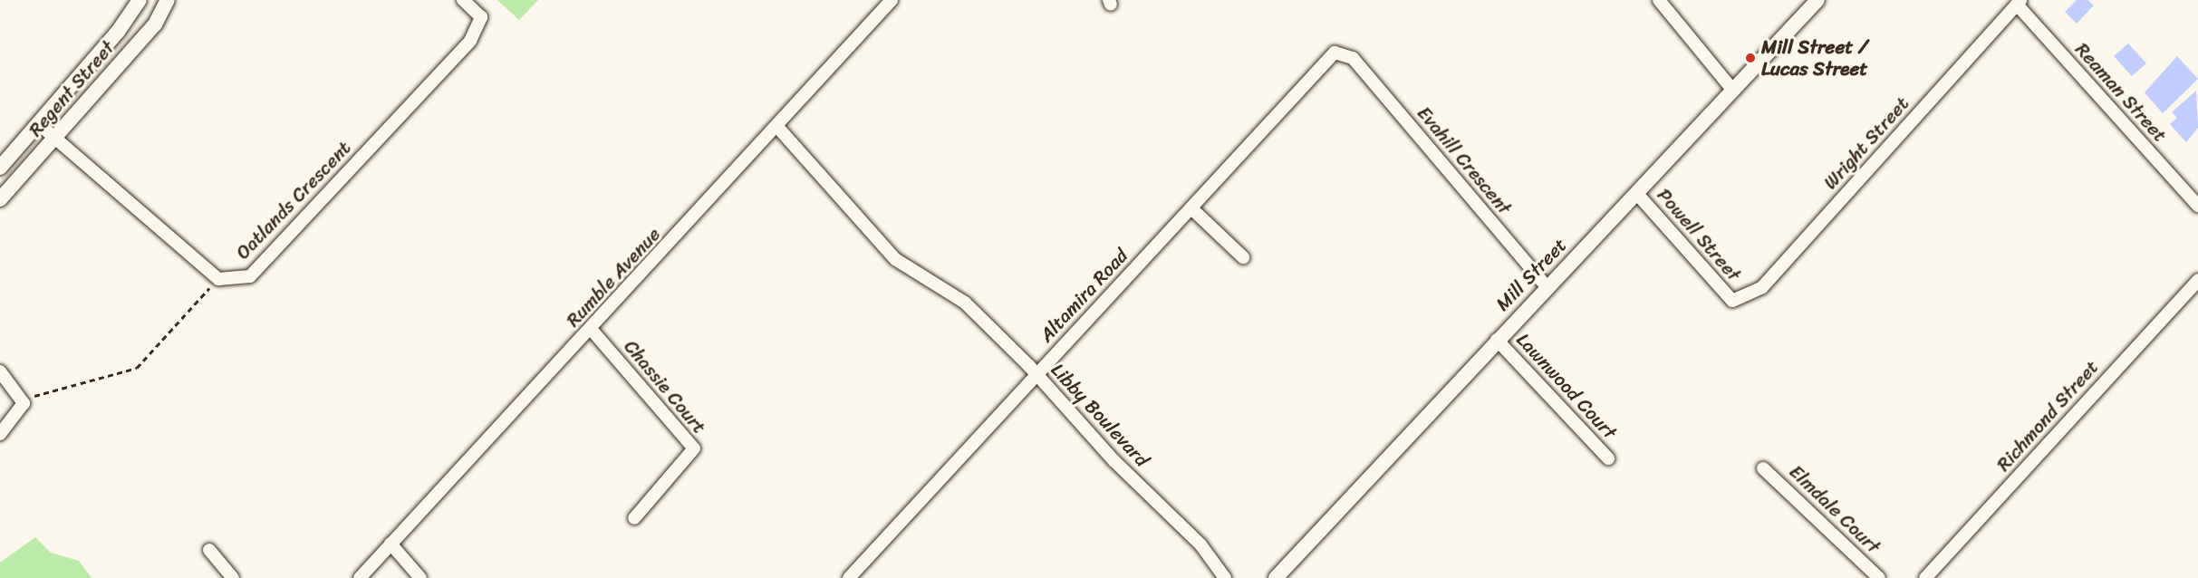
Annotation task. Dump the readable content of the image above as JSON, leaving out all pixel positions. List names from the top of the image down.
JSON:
{
  "streets": {
    "street": [
      "Regent Street",
      "Reaman Street",
      "Wright Street",
      "Evahill Crescent",
      "Oatlands Crescent",
      "Powell Street",
      "Mill Street",
      "Rumble Avenue",
      "Altamira Road",
      "Lawnwood Court",
      "Chassie Court",
      "Libby Boulevard",
      "Richmond Street",
      "Elmdale Court"
    ]
  },
  "crossings": [
    ["Reaman Street", "Wright Street"],
    ["Wright Street", "Powell Street"],
    ["Evahill Crescent", "Mill Street"],
    ["Evahill Crescent", "Altamira Road"],
    ["Powell Street", "Mill Street"],
    ["Mill Street", "Lawnwood Court"],
    ["Rumble Avenue", "Chassie Court"],
    ["Rumble Avenue", "Libby Boulevard"],
    ["Altamira Road", "Libby Boulevard"]
  ],
  "places": ["Mill Street / Lucas Street"]
}
